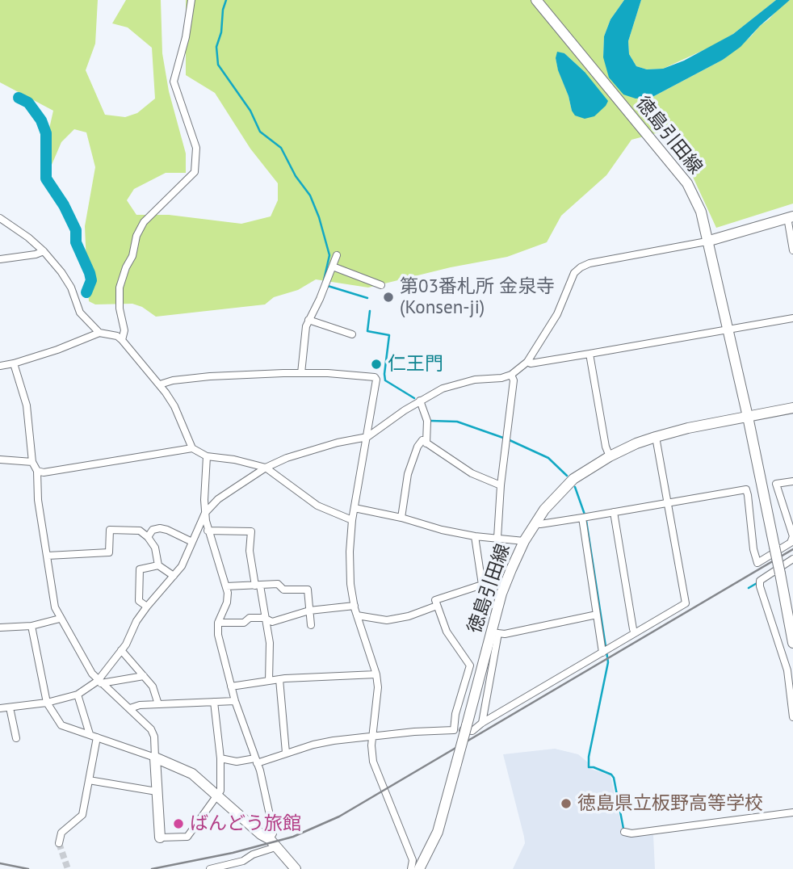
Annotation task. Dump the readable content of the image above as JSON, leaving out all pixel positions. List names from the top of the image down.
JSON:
{
  "streets": {
    "main road": ["徳島引田線"]
  },
  "places": [
    "第03番札所 金泉寺 (Konsen-ji)",
    "仁王門",
    "徳島県立板野高等学校",
    "ばんどう旅館"
  ]
}
